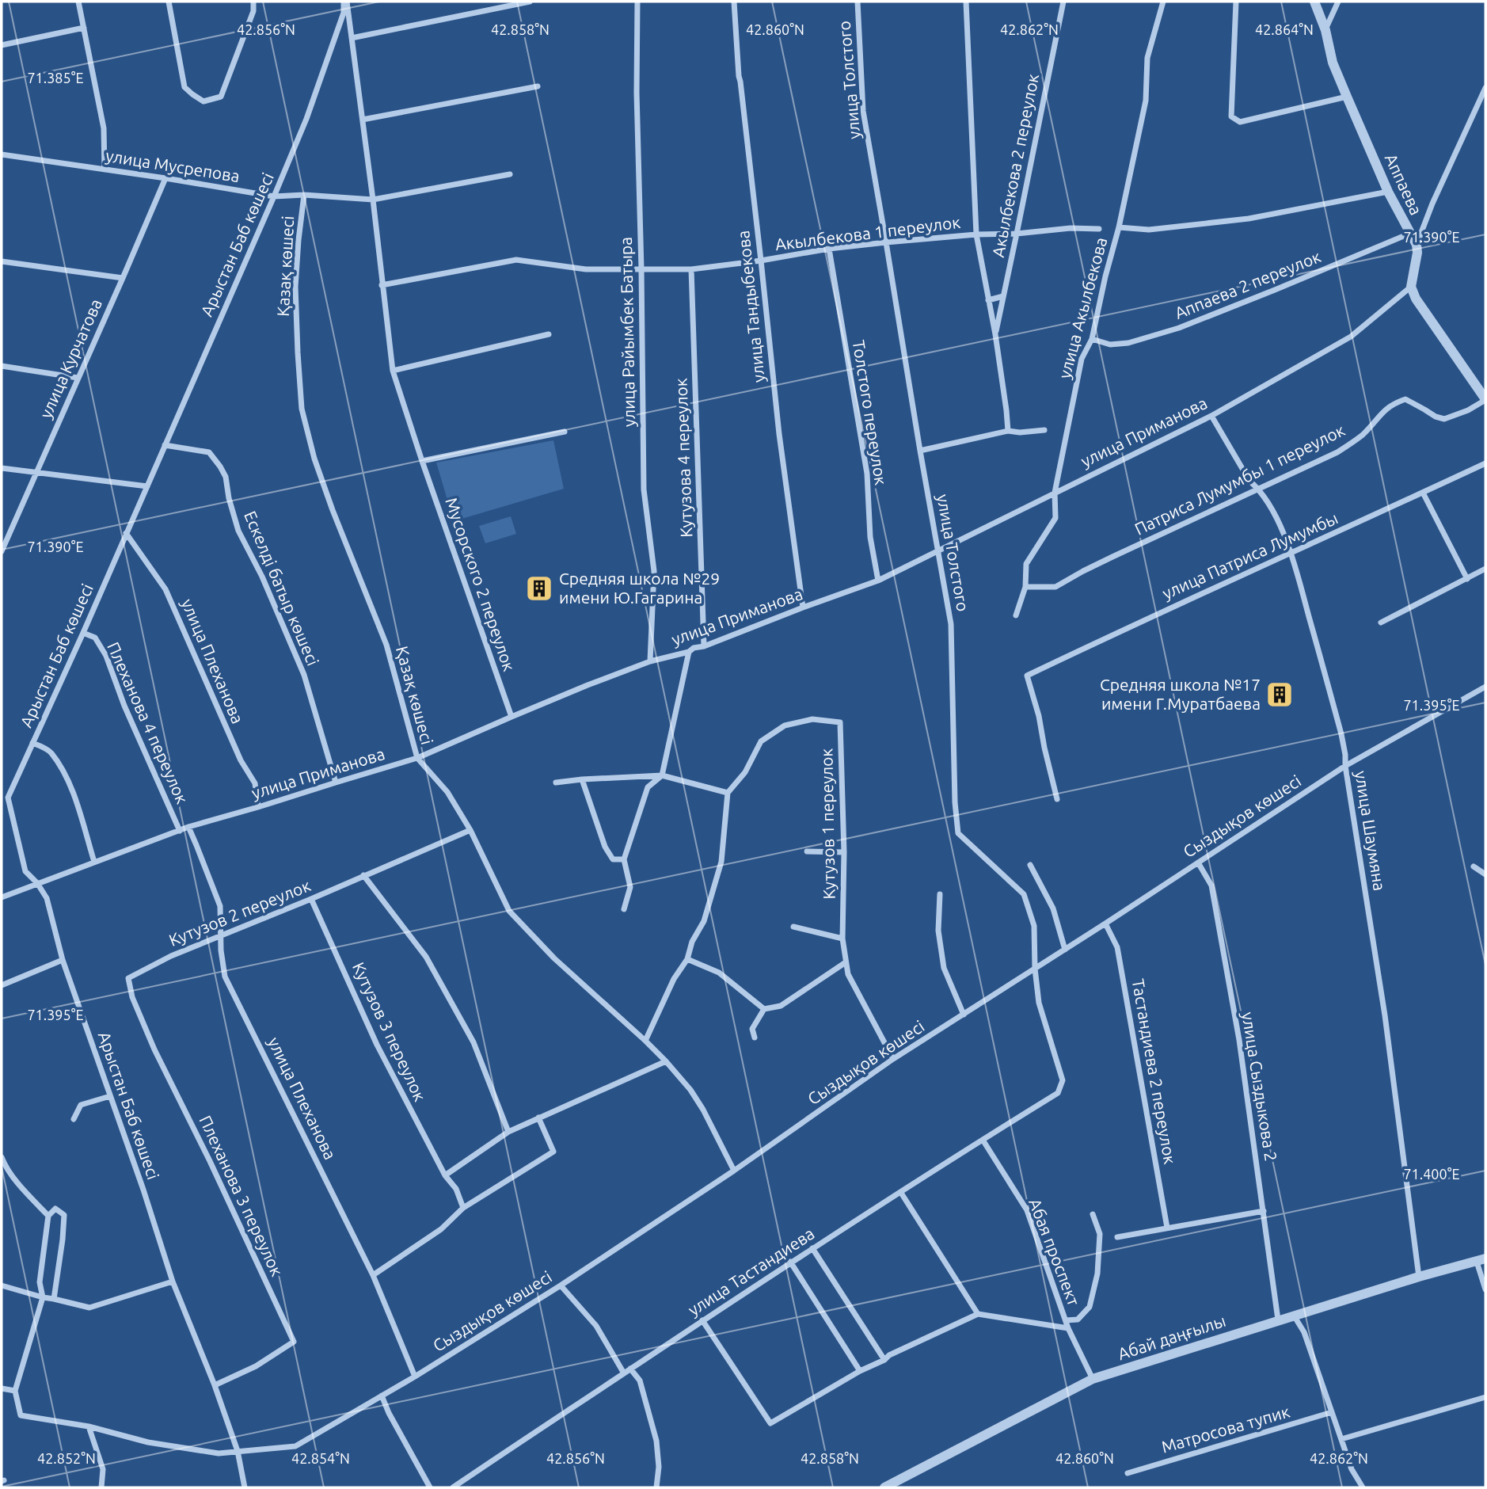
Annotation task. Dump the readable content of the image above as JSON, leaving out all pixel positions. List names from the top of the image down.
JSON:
{
  "streets": {
    "street": [
      "улица Толстого",
      "Акылбекова 2 переулок",
      "улица Мусрепова",
      "Аппаева",
      "Акылбекова 1 переулок",
      "Арыстан Баб көшесі",
      "Қазақ көшесі",
      "Аппаева 2 переулок",
      "улица Тандыбекова",
      "улица Акылбекова",
      "улица Райымбек Батыра",
      "улица Курчатова",
      "Толстого переулок",
      "улица Приманова",
      "Кутузова 4 переулок",
      "Патриса Лумумбы 1 переулок",
      "улица Патриса Лумумбы",
      "Мусорского 2 переулок",
      "Ескелді батыр көшесі",
      "улица Плеханова",
      "Плеханова 4 переулок",
      "Сыздықов көшесі",
      "Кутузов 1 переулок",
      "улица Шаумяна",
      "Кутузов 2 переулок",
      "Кутузов 3 переулок",
      "Тастандиева 2 переулок",
      "улица Сыздыкова 2",
      "Плеханова 3 переулок",
      "Абая проспект",
      "улица Тастандиева",
      "Абай даңғылы",
      "Матросова тупик"
    ]
  },
  "crossings": [
    ["улица Толстого", "Акылбекова 1 переулок"],
    ["улица Толстого", "улица Приманова"],
    ["улица Толстого", "Сыздықов көшесі"],
    ["улица Толстого", "улица Тастандиева"],
    ["Акылбекова 2 переулок", "Акылбекова 1 переулок"],
    ["улица Мусрепова", "Арыстан Баб көшесі"],
    ["улица Мусрепова", "Қазақ көшесі"],
    ["улица Мусрепова", "улица Курчатова"],
    ["улица Мусрепова", "Мусорского 2 переулок"],
    ["Аппаева", "Аппаева 2 переулок"],
    ["Акылбекова 1 переулок", "улица Тандыбекова"],
    ["Акылбекова 1 переулок", "улица Райымбек Батыра"],
    ["Акылбекова 1 переулок", "Толстого переулок"],
    ["Акылбекова 1 переулок", "Кутузова 4 переулок"],
    ["Арыстан Баб көшесі", "улица Приманова"],
    ["Арыстан Баб көшесі", "Мусорского 2 переулок"],
    ["Арыстан Баб көшесі", "Ескелді батыр көшесі"],
    ["Арыстан Баб көшесі", "улица Плеханова"],
    ["Арыстан Баб көшесі", "Плеханова 4 переулок"],
    ["Арыстан Баб көшесі", "Сыздықов көшесі"],
    ["Арыстан Баб көшесі", "Плеханова 3 переулок"],
    ["Қазақ көшесі", "улица Приманова"],
    ["Қазақ көшесі", "Сыздықов көшесі"],
    ["Қазақ көшесі", "Кутузов 2 переулок"],
    ["Аппаева 2 переулок", "улица Акылбекова"],
    ["улица Тандыбекова", "улица Приманова"],
    ["улица Акылбекова", "улица Приманова"],
    ["улица Акылбекова", "Патриса Лумумбы 1 переулок"],
    ["улица Райымбек Батыра", "улица Приманова"],
    ["Толстого переулок", "улица Приманова"],
    ["улица Приманова", "Кутузова 4 переулок"],
    ["улица Приманова", "Мусорского 2 переулок"],
    ["улица Приманова", "Ескелді батыр көшесі"],
    ["улица Приманова", "улица Плеханова"],
    ["улица Приманова", "Плеханова 4 переулок"],
    ["улица Приманова", "улица Шаумяна"],
    ["Патриса Лумумбы 1 переулок", "улица Шаумяна"],
    ["улица Патриса Лумумбы", "улица Шаумяна"],
    ["улица Плеханова", "Сыздықов көшесі"],
    ["улица Плеханова", "Кутузов 2 переулок"],
    ["Сыздықов көшесі", "Кутузов 1 переулок"],
    ["Сыздықов көшесі", "улица Шаумяна"],
    ["Сыздықов көшесі", "Тастандиева 2 переулок"],
    ["Сыздықов көшесі", "улица Сыздыкова 2"],
    ["улица Шаумяна", "Абай даңғылы"],
    ["Кутузов 2 переулок", "Кутузов 3 переулок"],
    ["Кутузов 2 переулок", "Плеханова 3 переулок"],
    ["улица Сыздыкова 2", "Абай даңғылы"],
    ["Абая проспект", "улица Тастандиева"],
    ["Абая проспект", "Абай даңғылы"]
  ],
  "places": {
    "building": ["Средняя школа №29 имени Ю.Гагарина", "Средняя школа №17 имени Г.Муратбаева"]
  },
  "coordinates": [
    "42.856°N",
    "42.858°N",
    "42.860°N",
    "42.862°N",
    "42.864°N",
    "71.385°E",
    "71.390°E",
    "71.395°E",
    "71.400°E",
    "42.852°N",
    "42.854°N"
  ]
}
